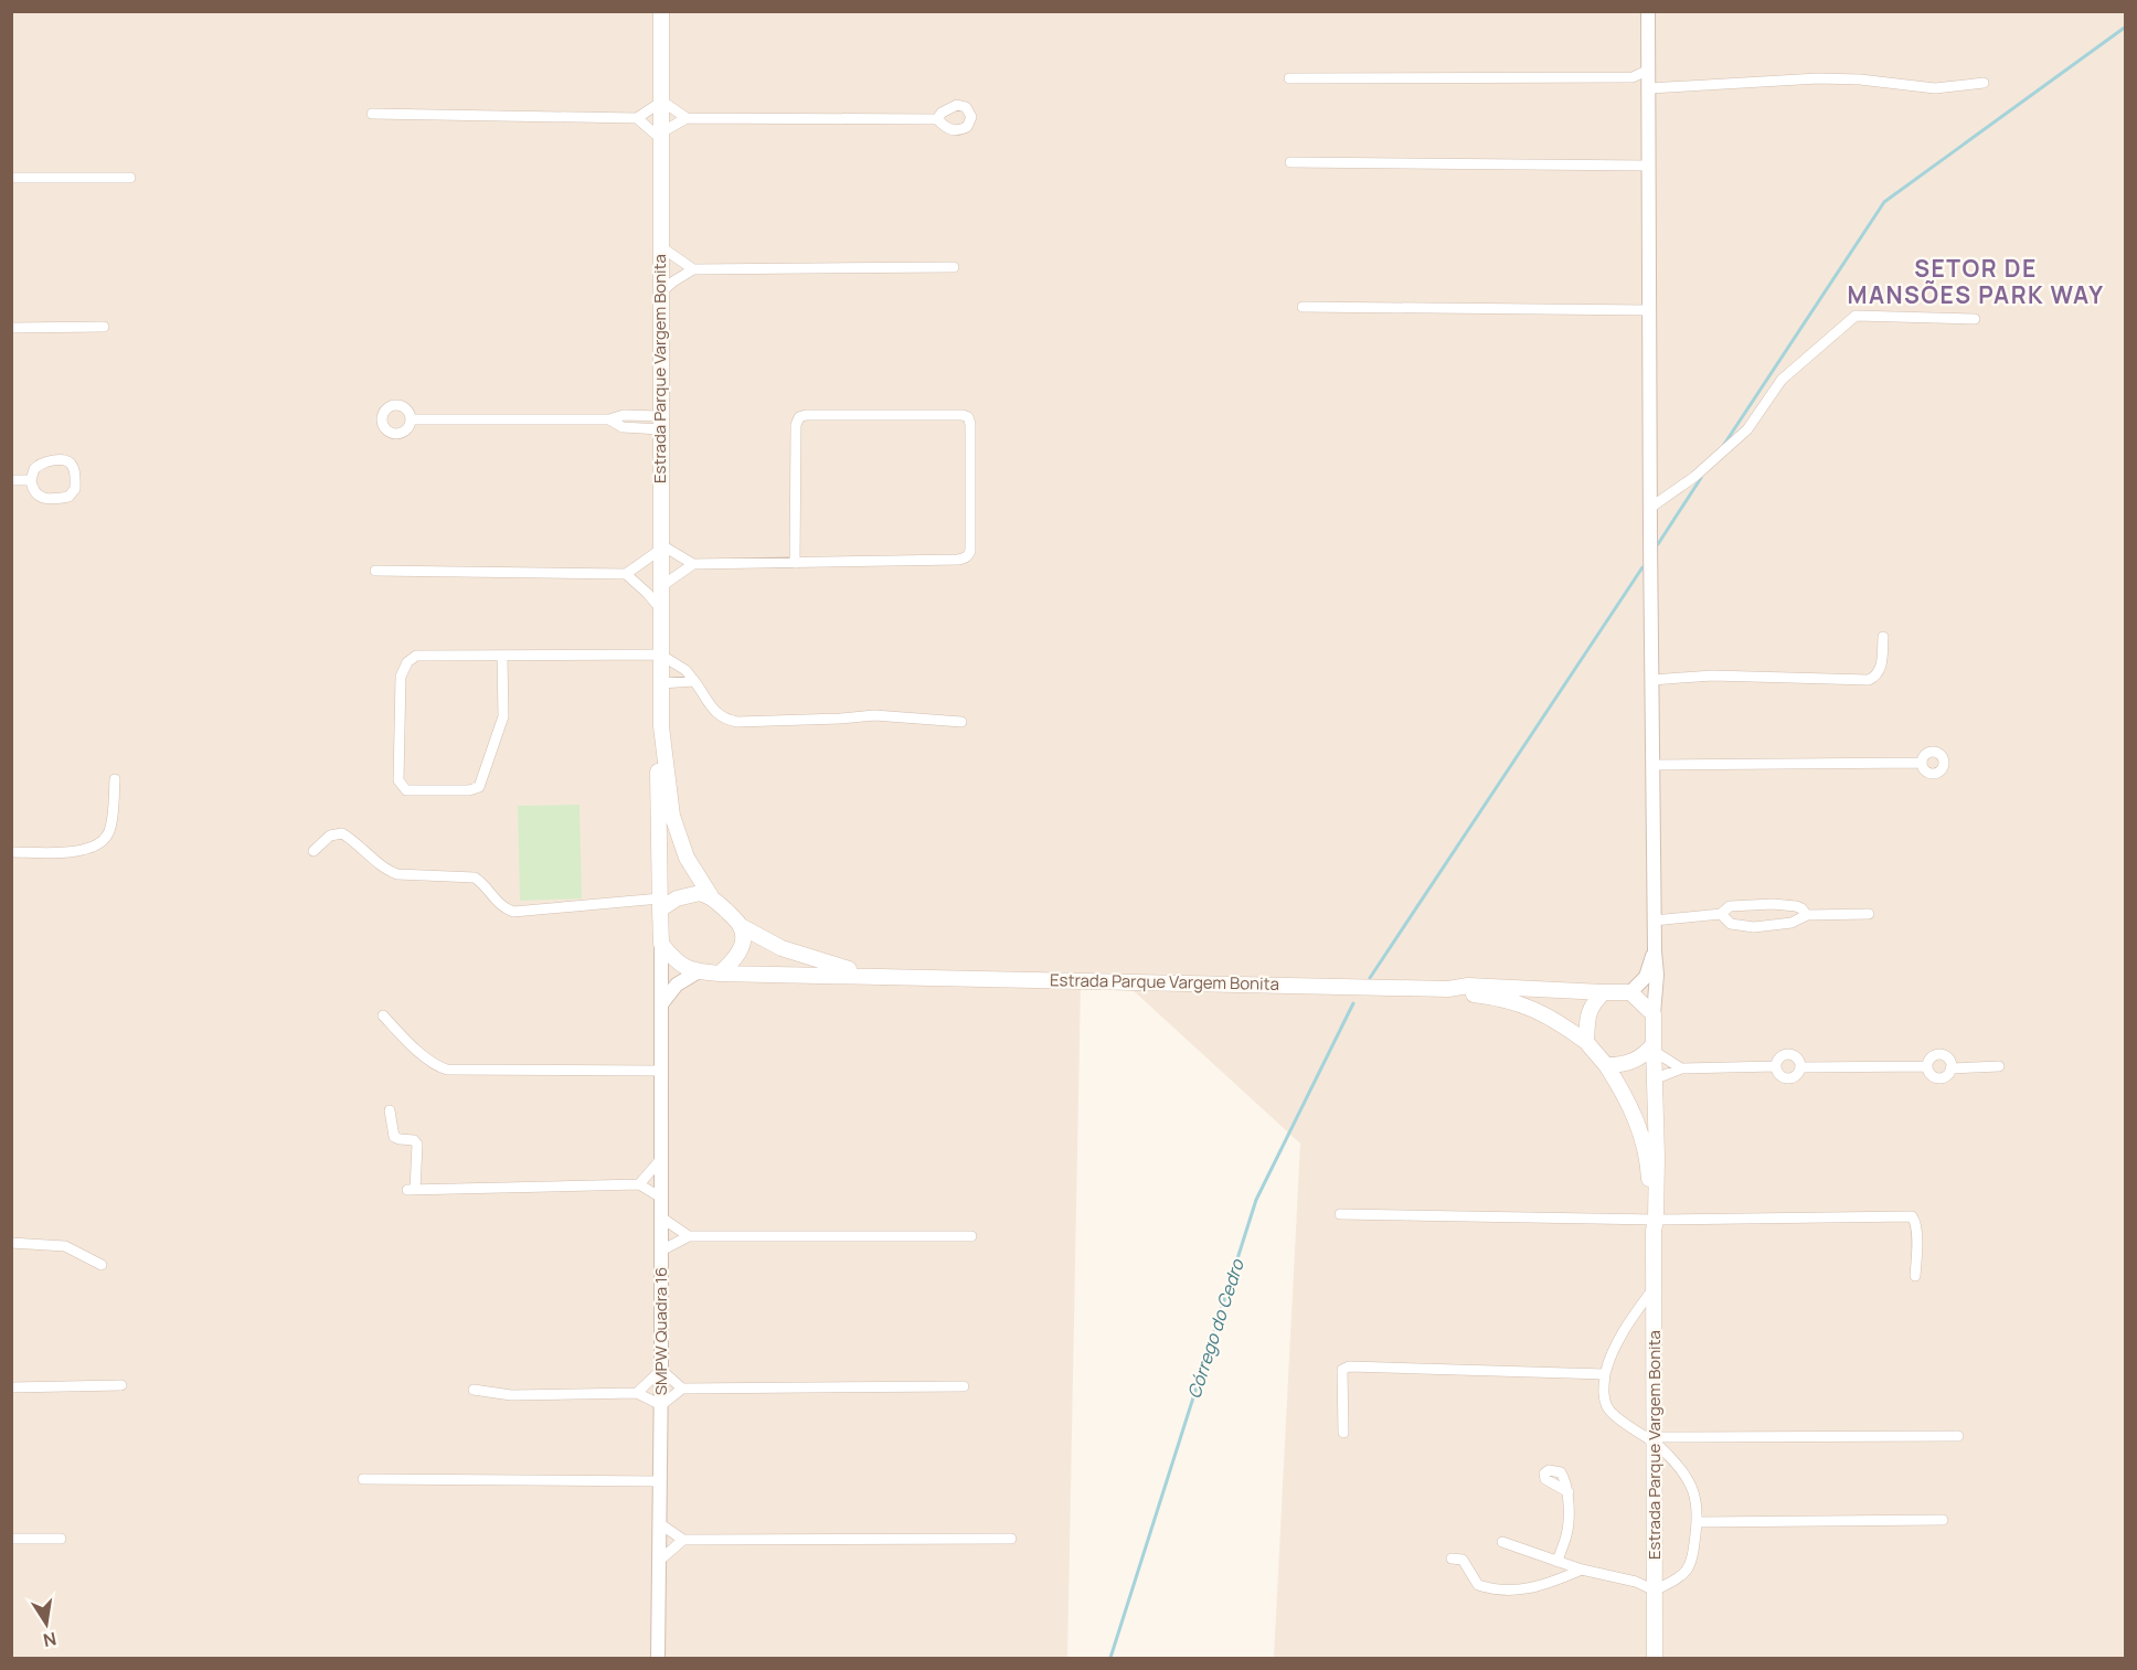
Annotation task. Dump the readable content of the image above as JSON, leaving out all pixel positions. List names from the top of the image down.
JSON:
{
  "streets": {
    "main road": ["Estrada Parque Vargem Bonita"],
    "street": ["SMPW Quadra 16"]
  },
  "crossings": [
    ["Estrada Parque Vargem Bonita", "SMPW Quadra 16"]
  ],
  "districts": ["SETOR DE MANSÕES PARK WAY"],
  "water": ["Córrego do Cedro"],
  "north": "bottom"
}
